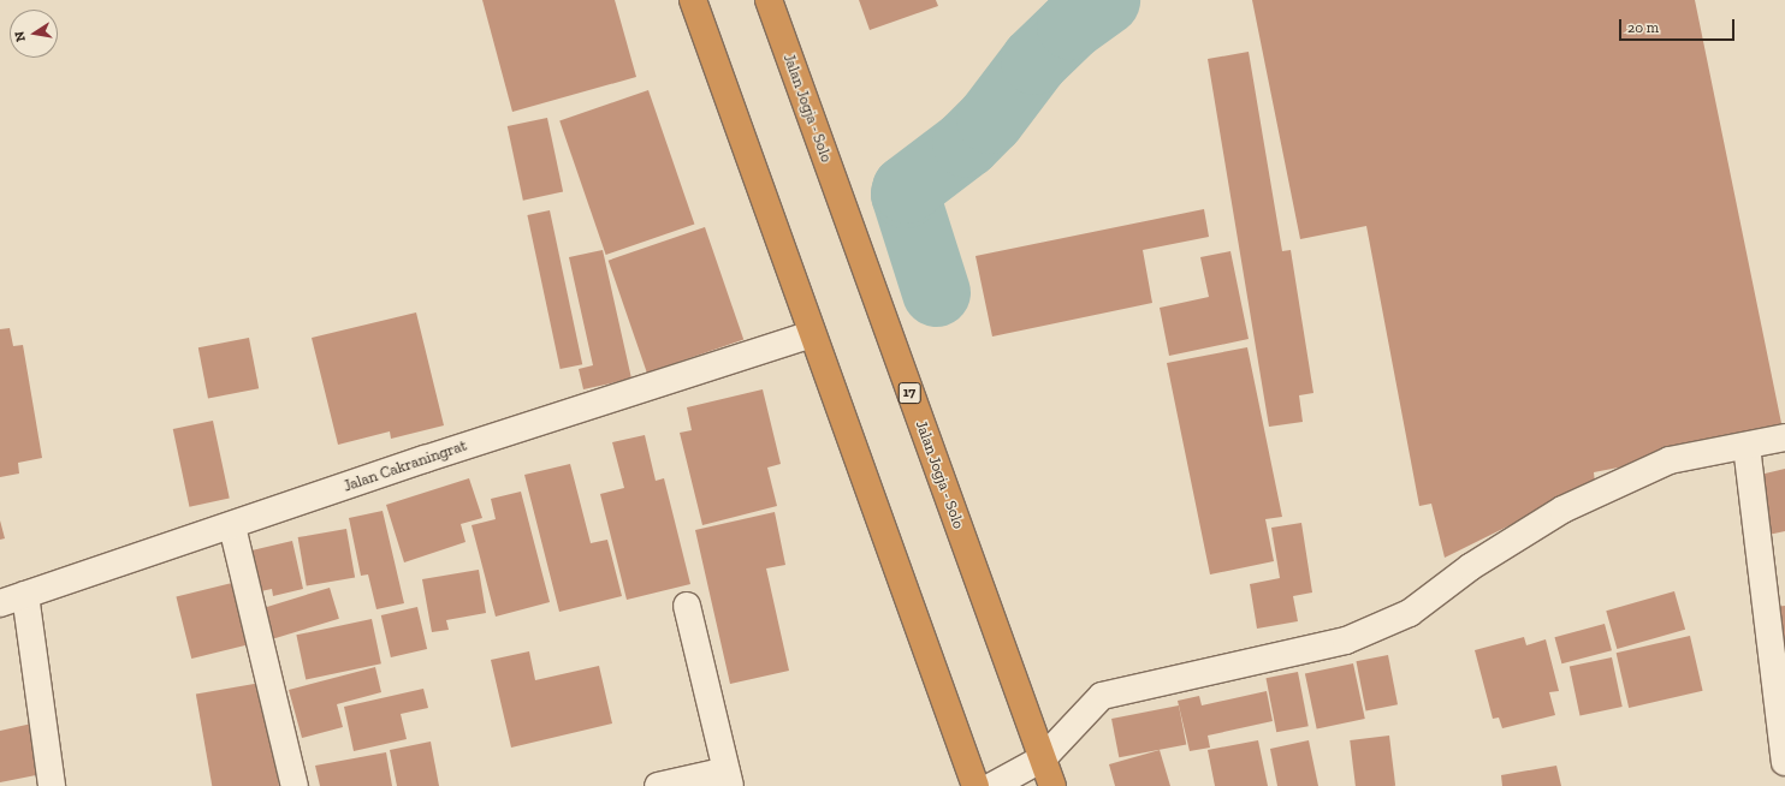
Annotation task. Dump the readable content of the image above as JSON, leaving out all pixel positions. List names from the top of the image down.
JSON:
{
  "streets": {
    "highway": ["Jalan Jogja - Solo", "17"],
    "street": ["Jalan Cakraningrat"]
  },
  "scale_bar": "20 m",
  "north": "left"
}
